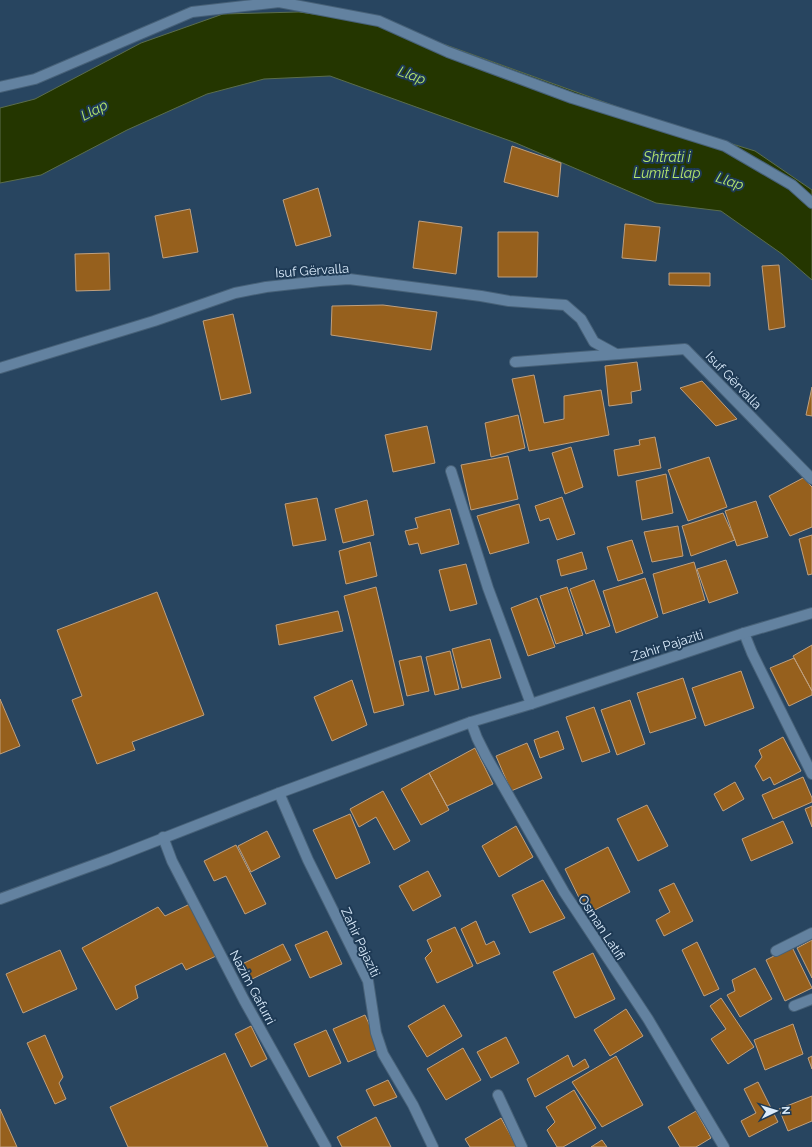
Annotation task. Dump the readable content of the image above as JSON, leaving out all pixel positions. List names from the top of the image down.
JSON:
{
  "streets": {
    "street": [
      "Isuf Gërvalla",
      "Zahir Pajaziti",
      "Osman Latifi",
      "Nazim Gafurri"
    ]
  },
  "crossings": [
    ["Zahir Pajaziti", "Osman Latifi"],
    ["Zahir Pajaziti", "Nazim Gafurri"]
  ],
  "water": ["Llap", "Shtrati i Lumit Llap"],
  "north": "right"
}
